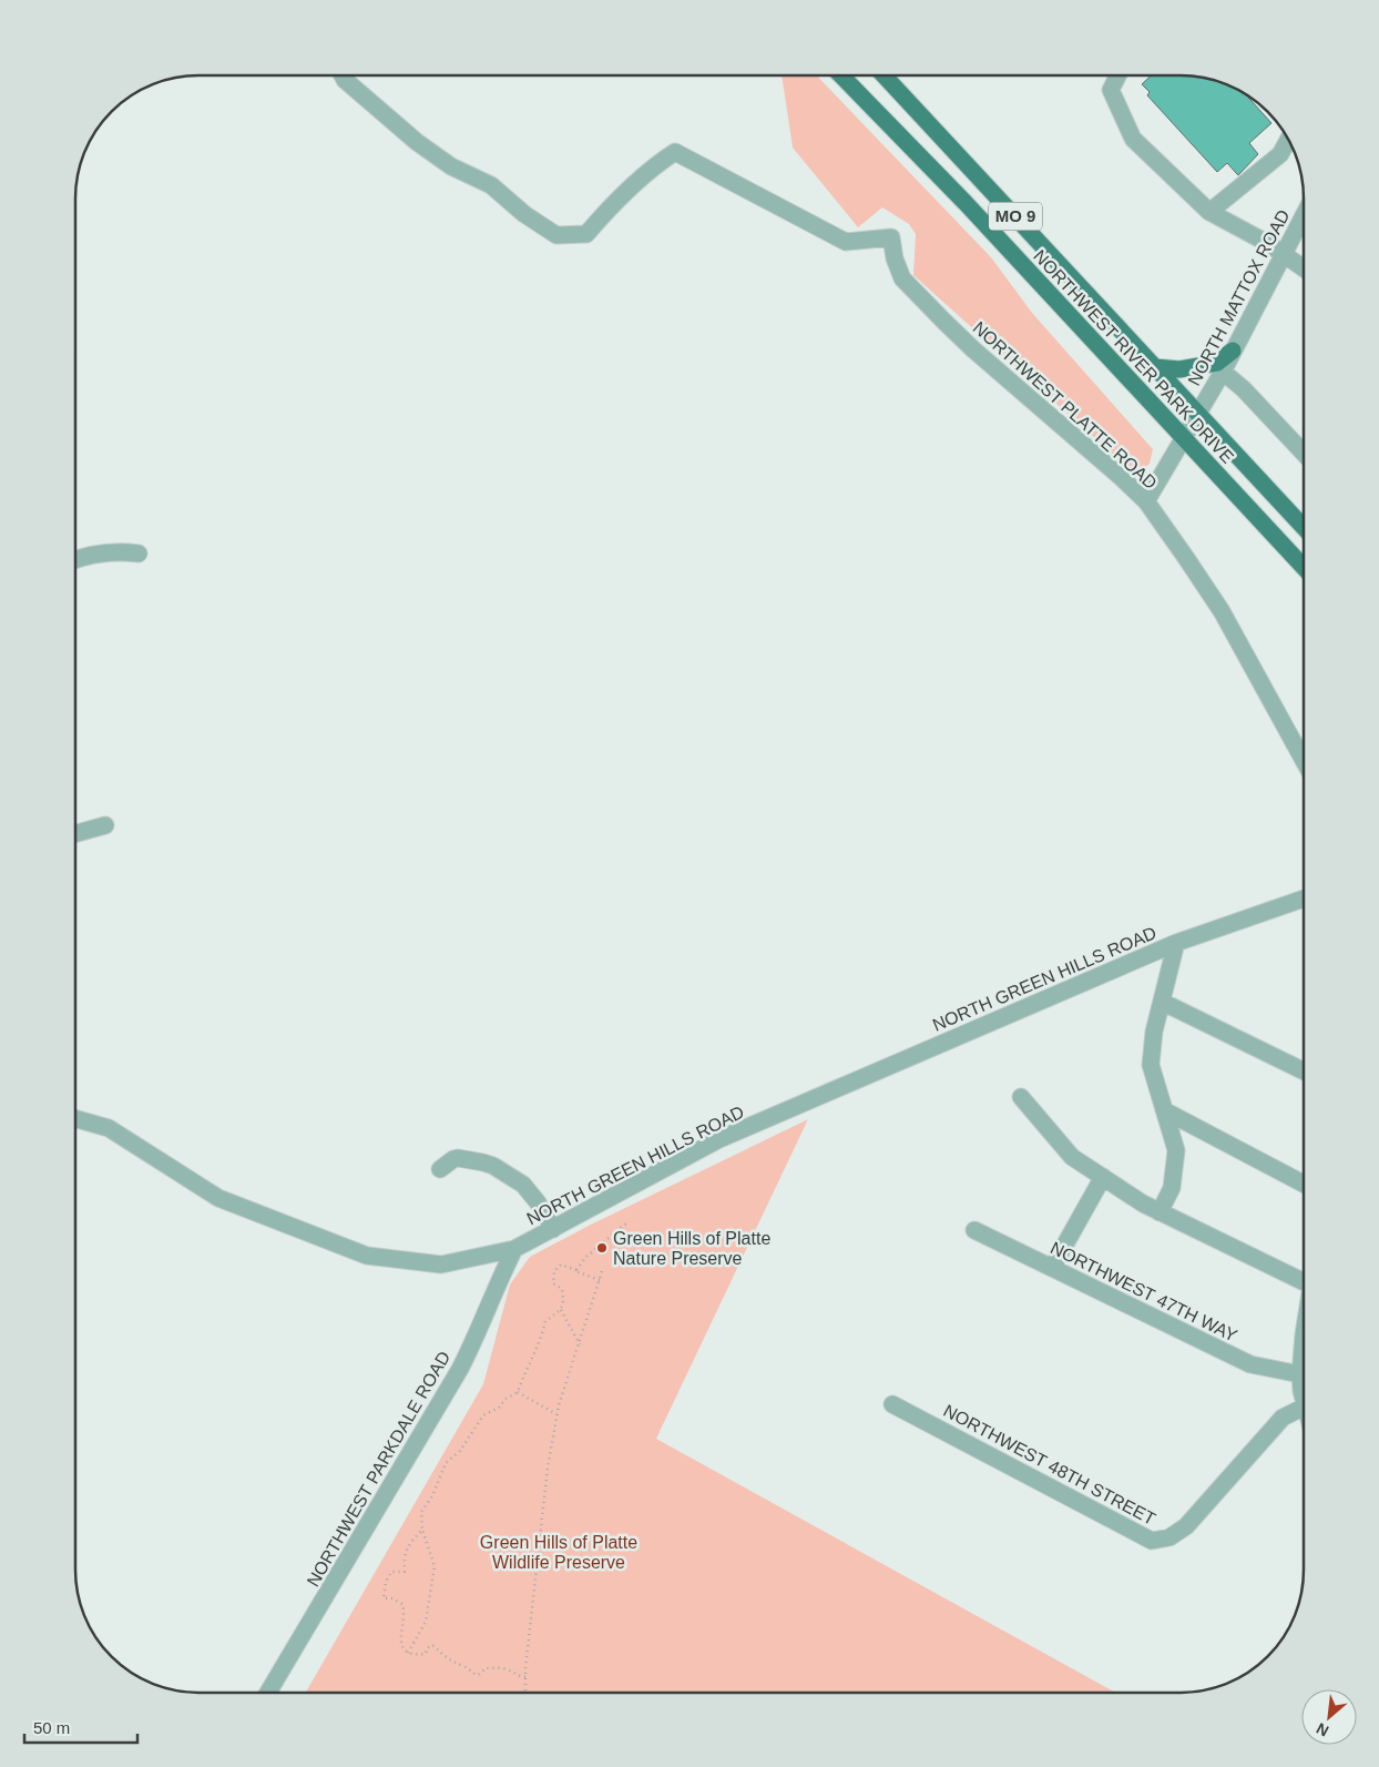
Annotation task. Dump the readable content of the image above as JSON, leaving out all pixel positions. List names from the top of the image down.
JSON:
{
  "streets": {
    "main road": ["MO 9", "NORTHWEST RIVER PARK DRIVE"],
    "street": [
      "NORTH MATTOX ROAD",
      "NORTHWEST PLATTE ROAD",
      "NORTH GREEN HILLS ROAD",
      "NORTHWEST 47TH WAY",
      "NORTHWEST 48TH STREET",
      "NORTHWEST PARKDALE ROAD"
    ]
  },
  "crossings": [
    ["NORTH MATTOX ROAD", "NORTHWEST RIVER PARK DRIVE"],
    ["NORTH MATTOX ROAD", "NORTHWEST PLATTE ROAD"],
    ["NORTH GREEN HILLS ROAD", "NORTHWEST PARKDALE ROAD"]
  ],
  "parks": ["Green Hills of Platte Wildlife Preserve"],
  "places": ["Green Hills of Platte Nature Preserve"],
  "scale_bar": "50 m",
  "north": "bottom left"
}
